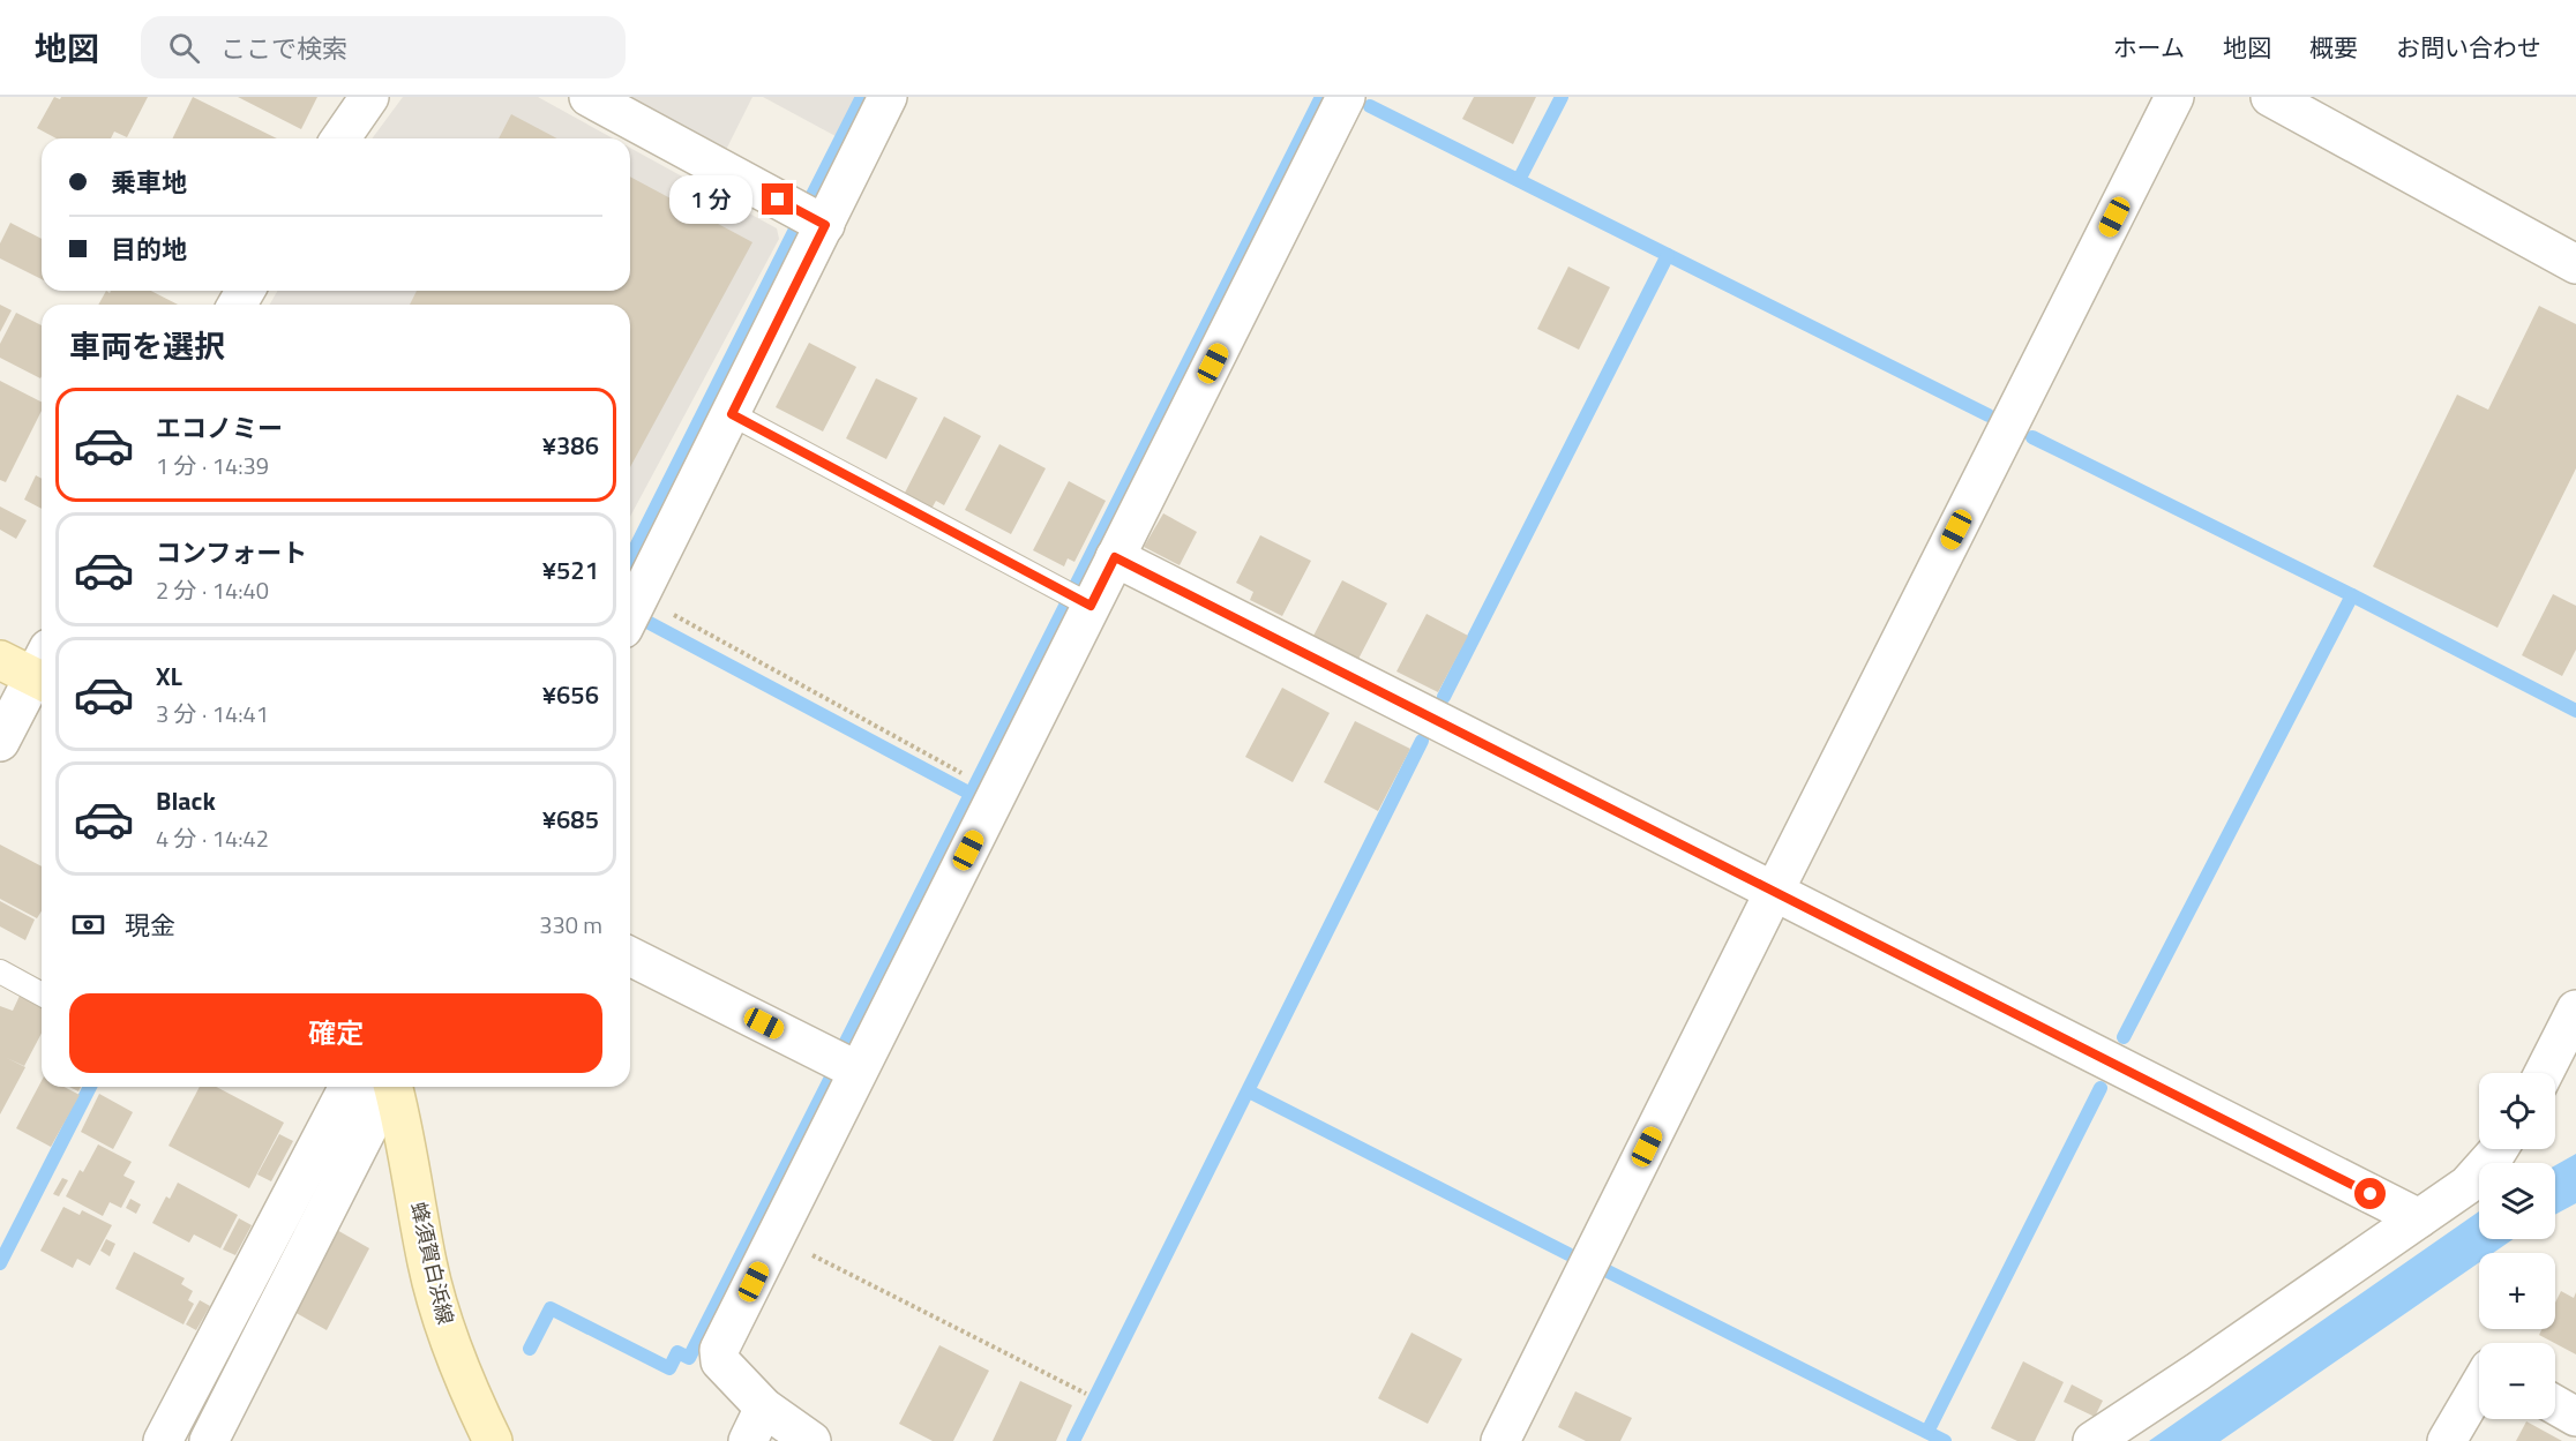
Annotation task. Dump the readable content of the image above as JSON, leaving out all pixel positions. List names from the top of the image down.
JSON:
{
  "streets": {
    "main road": ["蜂須賀白浜線"]
  },
  "page": {
    "header": "地図",
    "search": "ここで検索",
    "nav": [
      "ホーム",
      "地図",
      "概要",
      "お問い合わせ"
    ],
    "banner": ["乗車地", "目的地"],
    "bubble": "1 分",
    "heading": "車両を選択",
    "list": [
      {
        "name": "エコノミー",
        "note": "1 分 · 14:39",
        "value": "¥386"
      },
      {
        "name": "コンフォート",
        "note": "2 分 · 14:40",
        "value": "¥521"
      },
      {
        "name": "XL",
        "note": "3 分 · 14:41",
        "value": "¥656"
      },
      {
        "name": "Black",
        "note": "4 分 · 14:42",
        "value": "¥685"
      }
    ],
    "pay": ["現金", "330 m"],
    "buttons": "確定",
    "map_buttons": ["+", "−"]
  }
}
